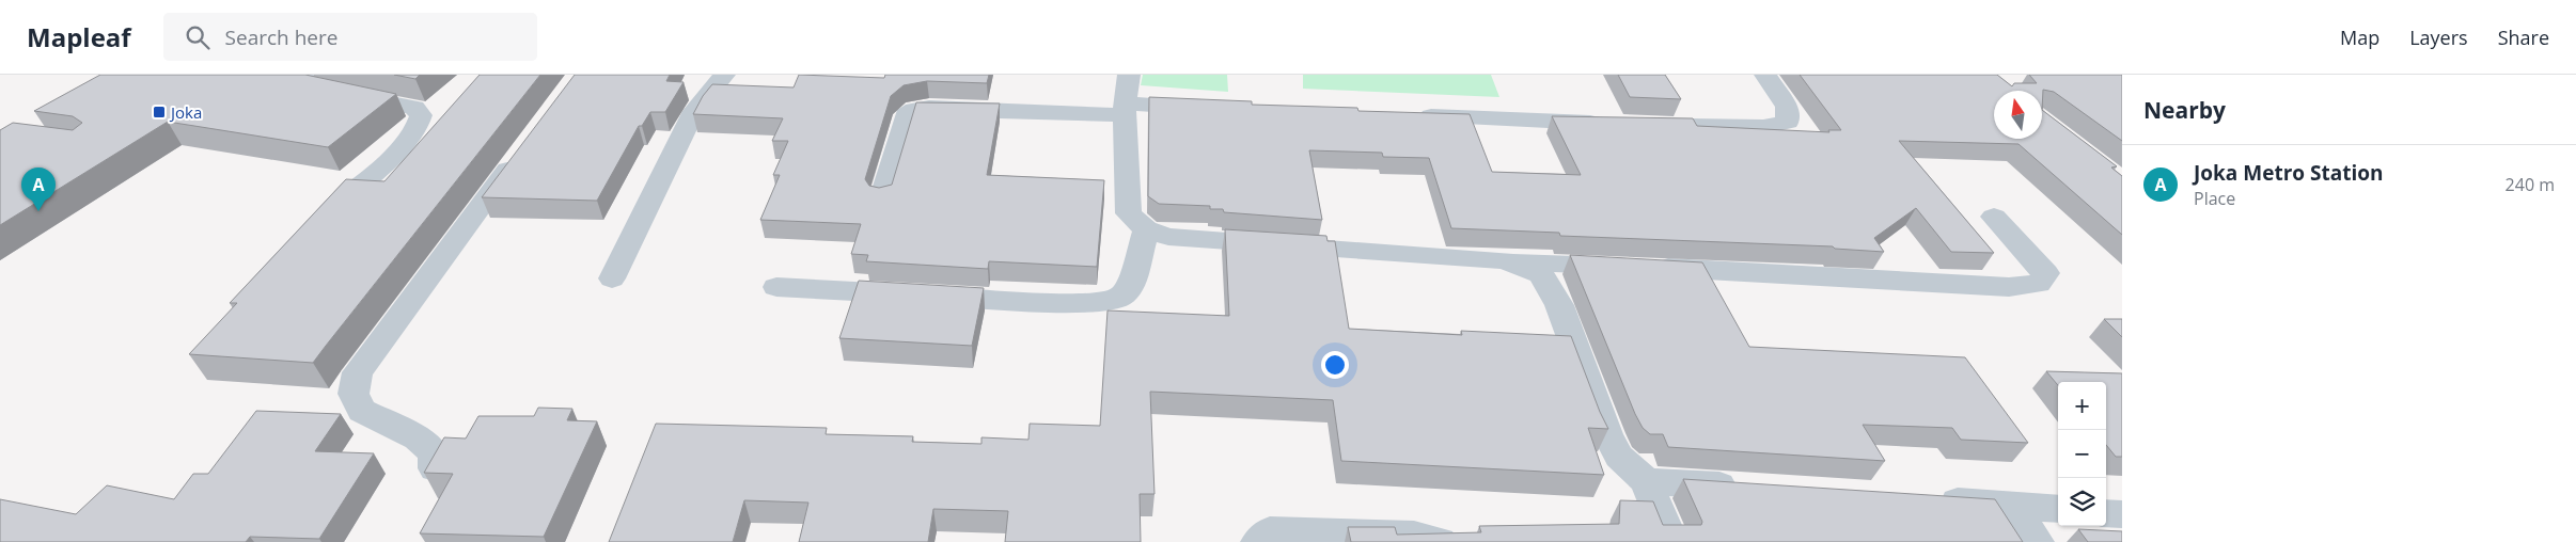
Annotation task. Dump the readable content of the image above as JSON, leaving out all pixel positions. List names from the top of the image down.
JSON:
{
  "places": {
    "transit": ["Joka"]
  },
  "north": "top",
  "page": {
    "header": "Mapleaf",
    "search": "Search here",
    "nav": ["Map", "Layers", "Share"],
    "heading": "Nearby",
    "list": [
      {
        "mark": "A",
        "name": "Joka Metro Station",
        "note": "Place",
        "value": "240 m"
      }
    ],
    "pins": "A",
    "map_buttons": ["+", "−"]
  }
}
